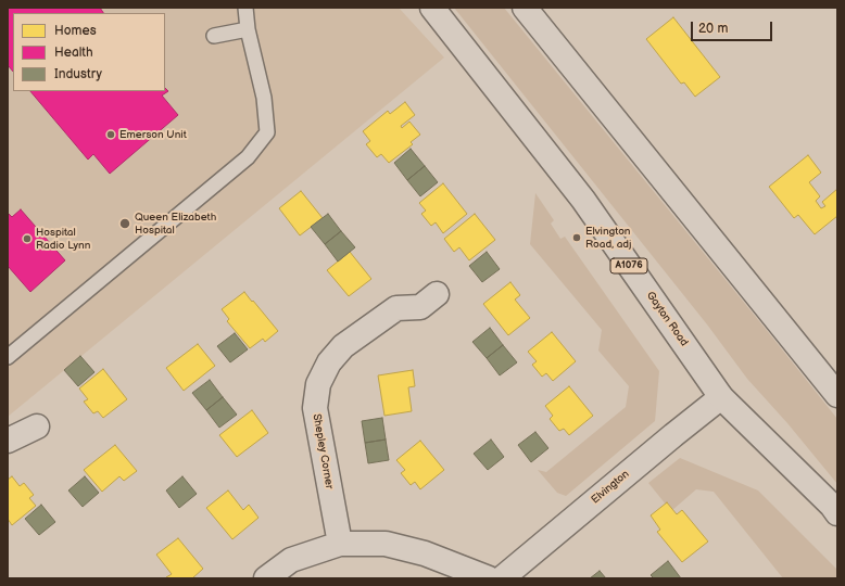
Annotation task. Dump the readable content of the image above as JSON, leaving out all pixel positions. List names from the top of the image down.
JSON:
{
  "streets": {
    "street": [
      "A1076",
      "Gayton Road",
      "Shepley Corner",
      "Elvington"
    ]
  },
  "crossings": [
    ["Gayton Road", "Elvington"]
  ],
  "places": [
    "Emerson Unit",
    "Queen Elizabeth Hospital",
    "Elvington Road, adj",
    "Hospital Radio Lynn"
  ],
  "legend": ["Homes", "Health", "Industry"],
  "scale_bar": "20 m"
}
